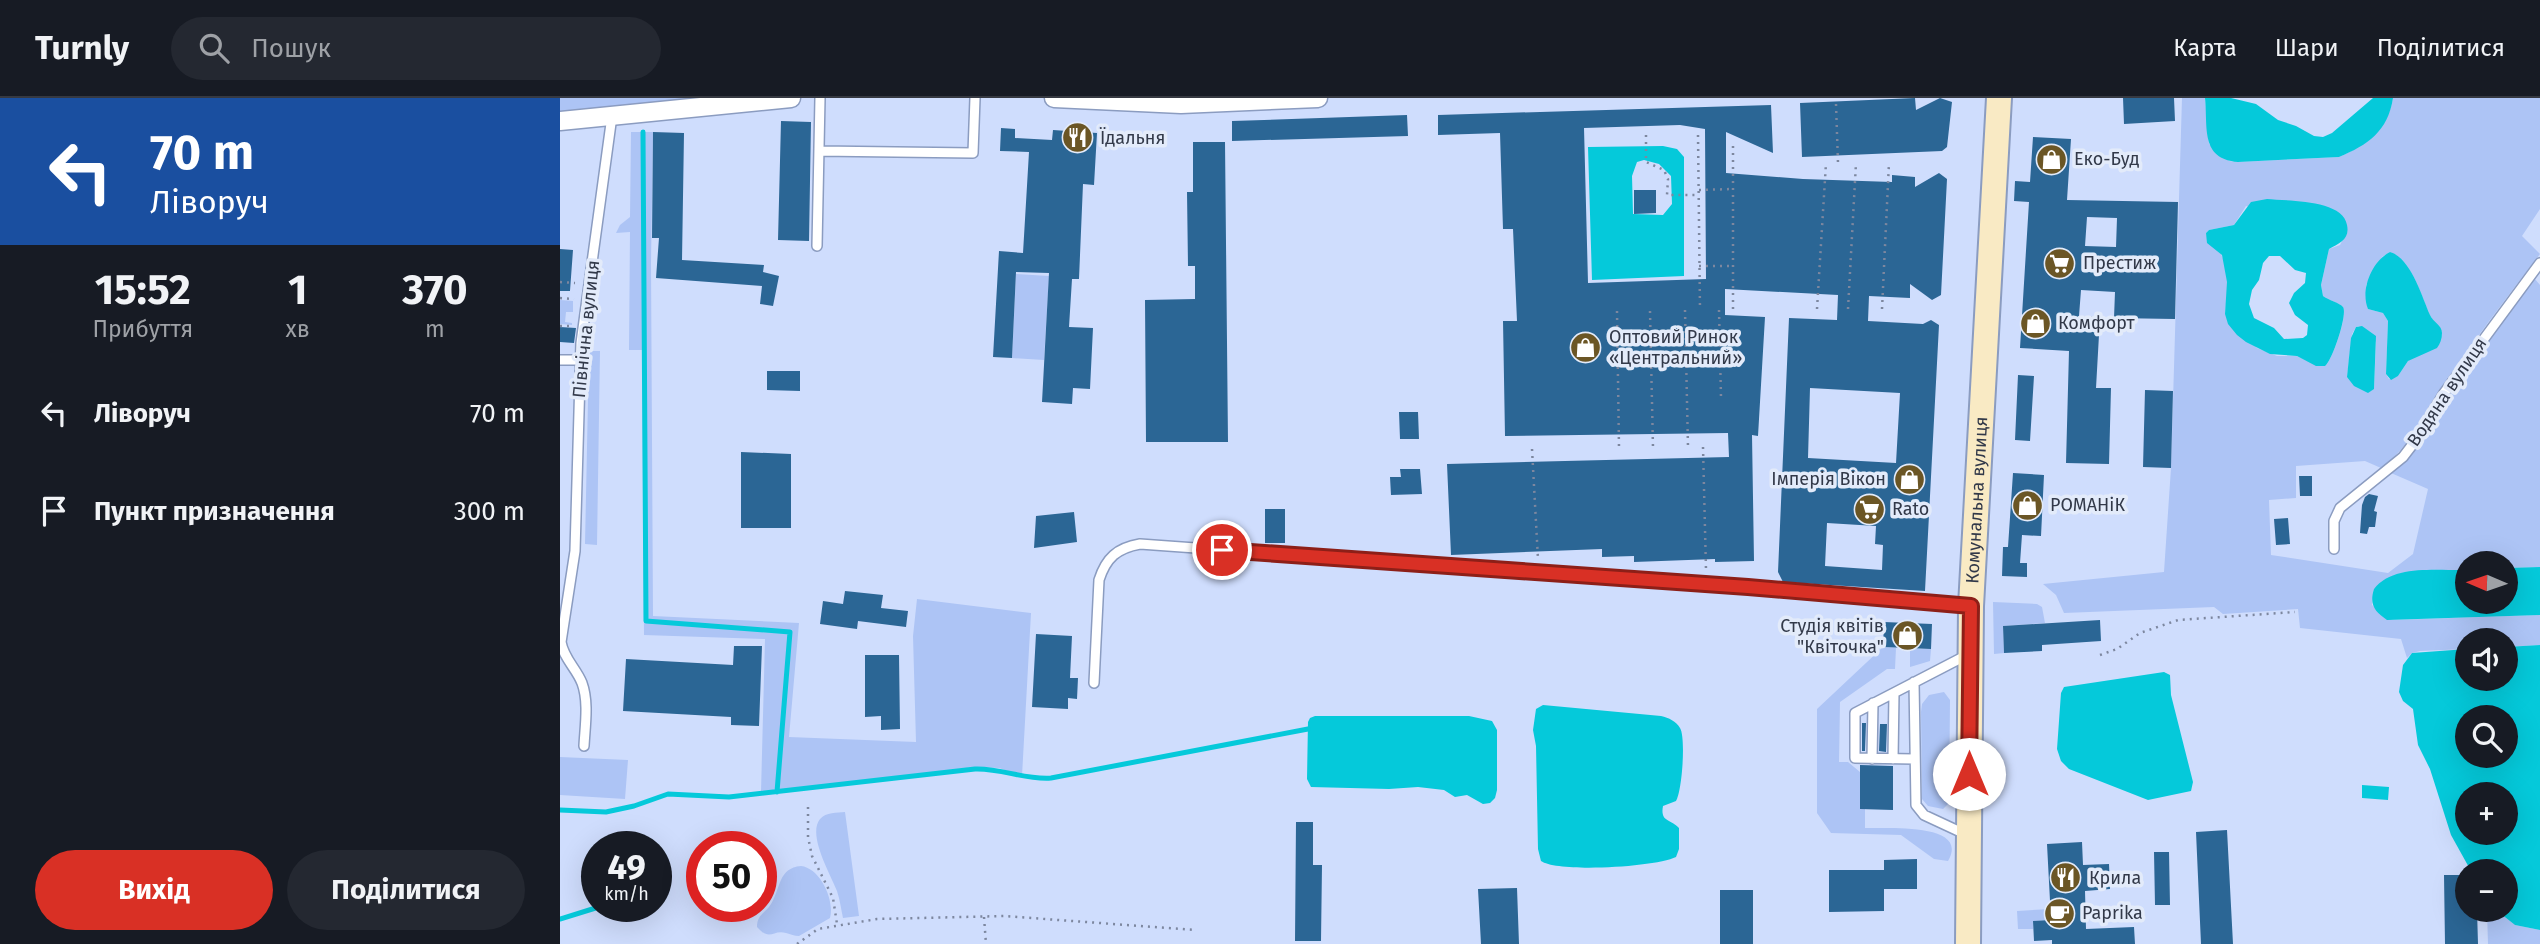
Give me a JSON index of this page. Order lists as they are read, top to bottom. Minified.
{"streets":{"main road":["Комунальна вулиця"],"lane":["Північна вулиця","Водяна вулиця"]},"places":{"restaurant":["Їдальня","Крила"],"shop":["Еко-Буд","Комфорт","Оптовий Ринок «Центральний»","Імперія Вікон","РОМАНіК","Студія квітів \"Квіточка\""],"supermarket":["Престиж","Rato"],"cafe":["Paprika"]},"north":"left","page":{"header":"Turnly","search":"Пошук","nav":["Карта","Шари","Поділитися"],"turn":["70 m","Ліворуч"],"eta":["15:52","Прибуття","1","хв","370","m"],"list":[{"name":"Ліворуч","value":"70 m"},{"name":"Пункт призначення","value":"300 m"}],"map_buttons":["+","−"],"speed":"49 km/h","limit":"50","buttons":["Вихід","Поділитися"]}}
